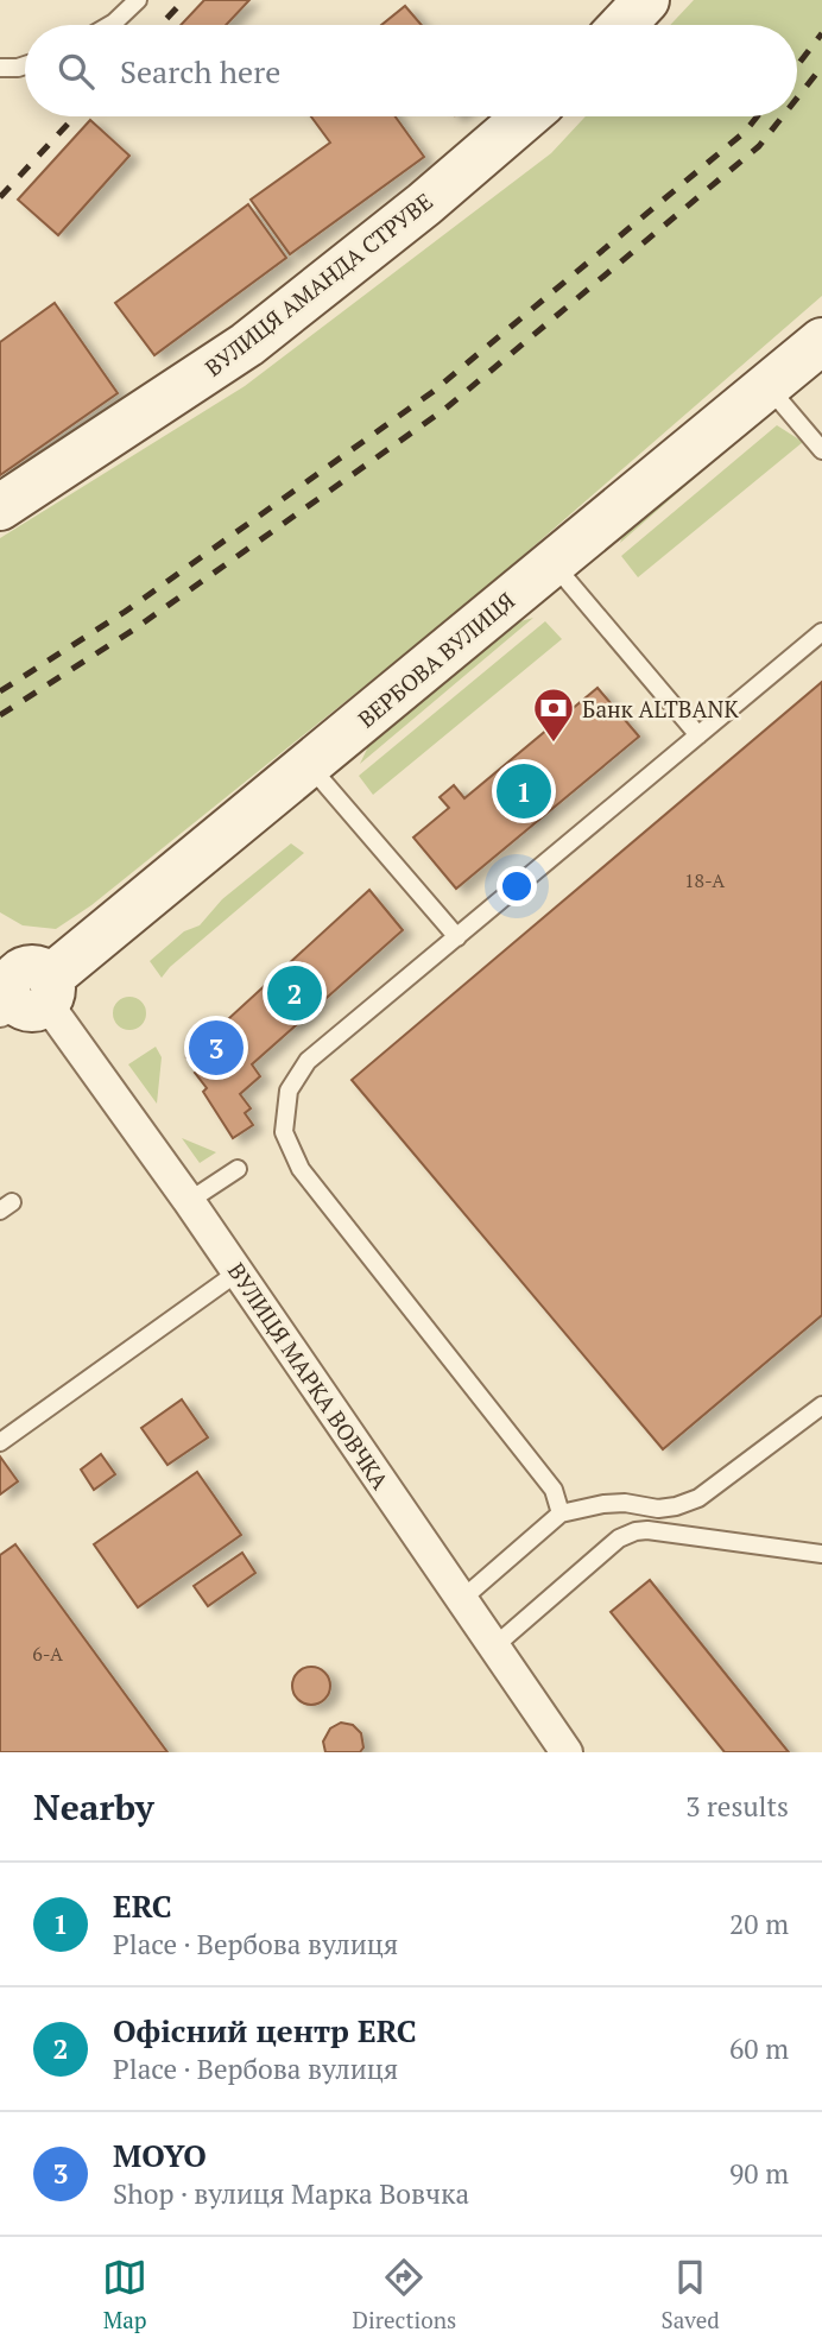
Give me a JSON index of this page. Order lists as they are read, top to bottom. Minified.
{"streets":{"main road":["ВУЛИЦЯ АМАНДА СТРУВЕ","ВЕРБОВА ВУЛИЦЯ"],"street":["ВУЛИЦЯ МАРКА ВОВЧКА"]},"crossings":[["ВЕРБОВА ВУЛИЦЯ","ВУЛИЦЯ МАРКА ВОВЧКА"]],"places":{"bank":["Банк ALTBANK"]},"house_numbers":["18-А","6-А"],"page":{"search":"Search here","pins":["1","2","3"],"heading":["Nearby","3 results"],"list":[{"mark":"1","name":"ERC","note":"Place · Вербова вулиця","value":"20 m"},{"mark":"2","name":"Офісний центр ERC","note":"Place · Вербова вулиця","value":"60 m"},{"mark":"3","name":"MOYO","note":"Shop · вулиця Марка Вовчка","value":"90 m"}],"nav":["Map","Directions","Saved"]}}
